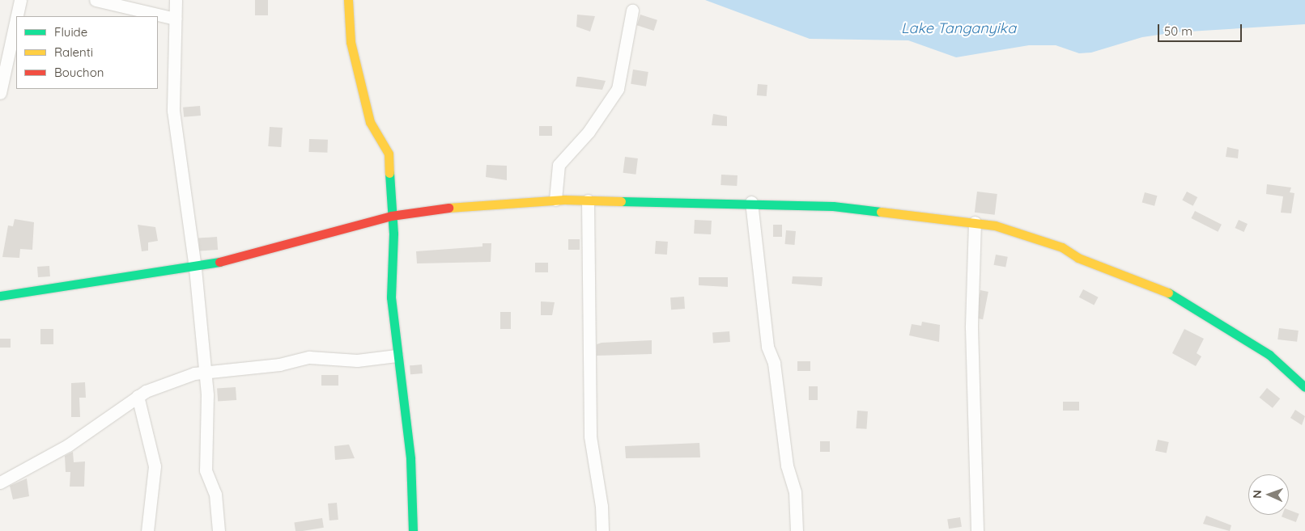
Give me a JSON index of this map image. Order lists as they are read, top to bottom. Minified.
{"water":["Lake Tanganyika"],"legend":["Fluide","Ralenti","Bouchon"],"scale_bar":"50 m","north":"left"}
